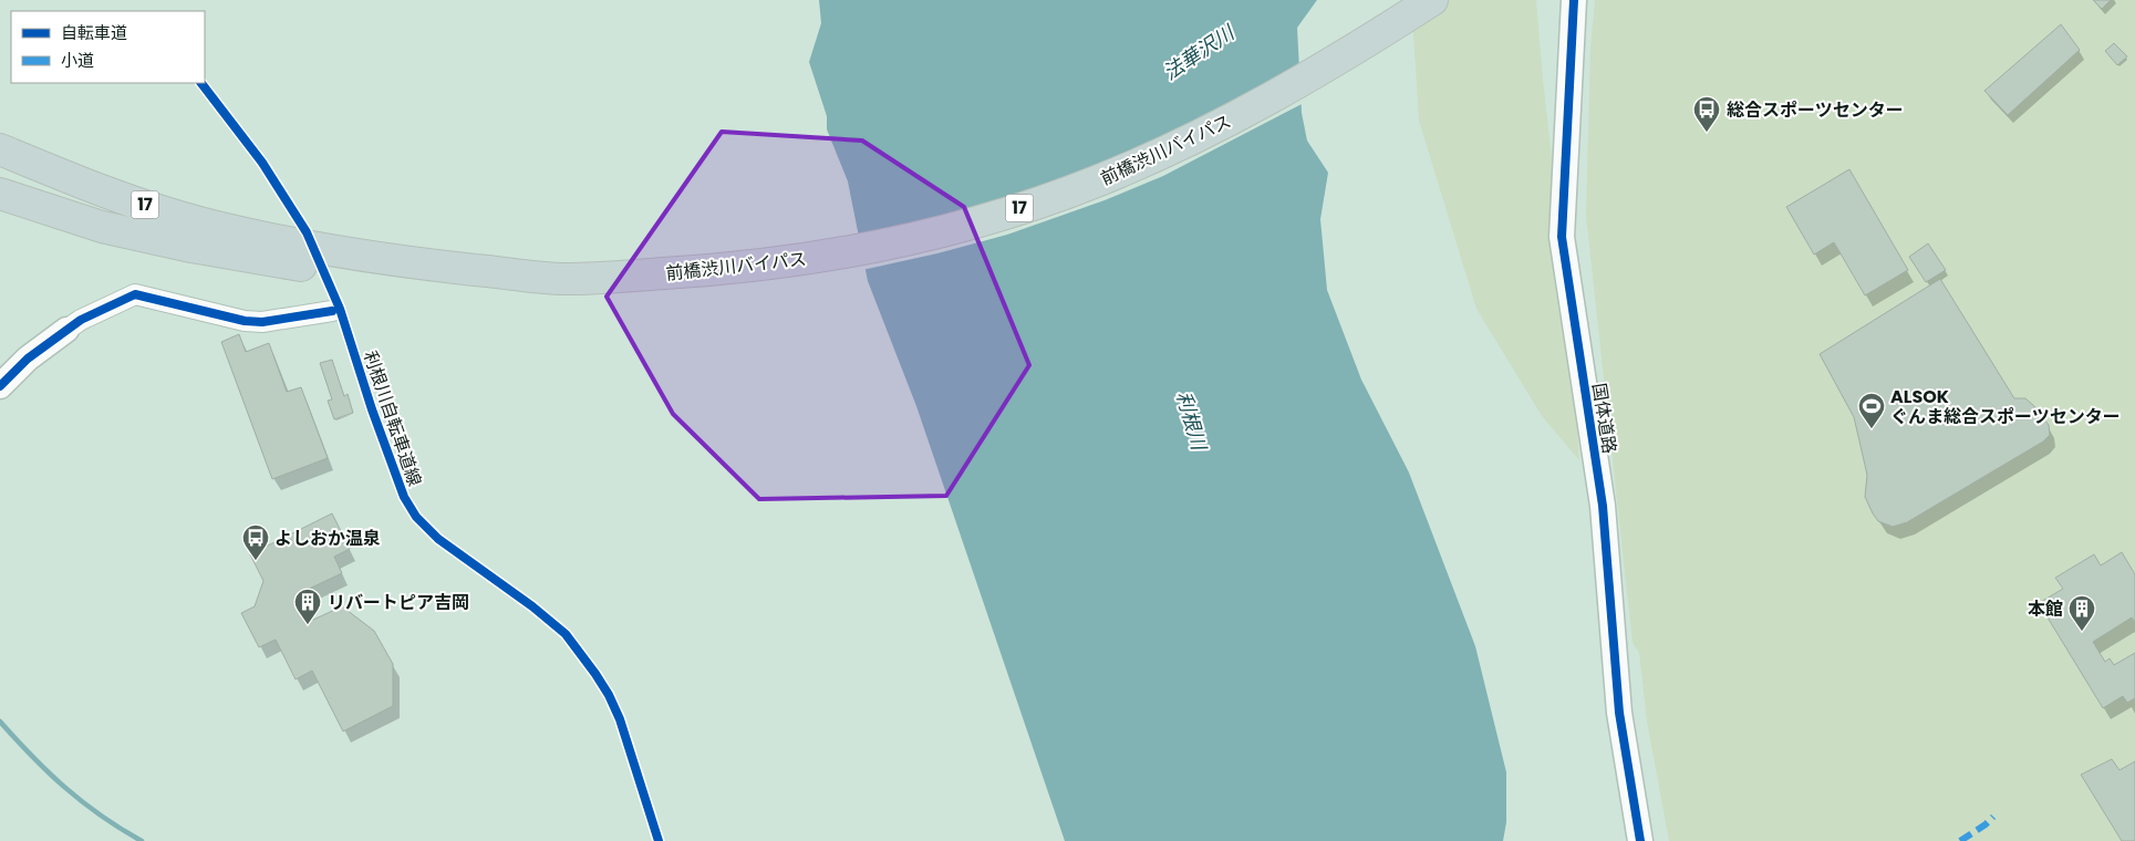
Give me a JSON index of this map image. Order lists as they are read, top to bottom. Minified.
{"streets":{"highway":["前橋渋川バイパス","17"],"street":["国体道路"],"cycle path":["利根川自転車道線"]},"water":["法華沢川","利根川"],"places":{"bus stop":["総合スポーツセンター","よしおか温泉"],"sports":["ALSOK ぐんま総合スポーツセンター"],"building":["リバートピア吉岡","本館"]},"legend":["自転車道","小道"]}
